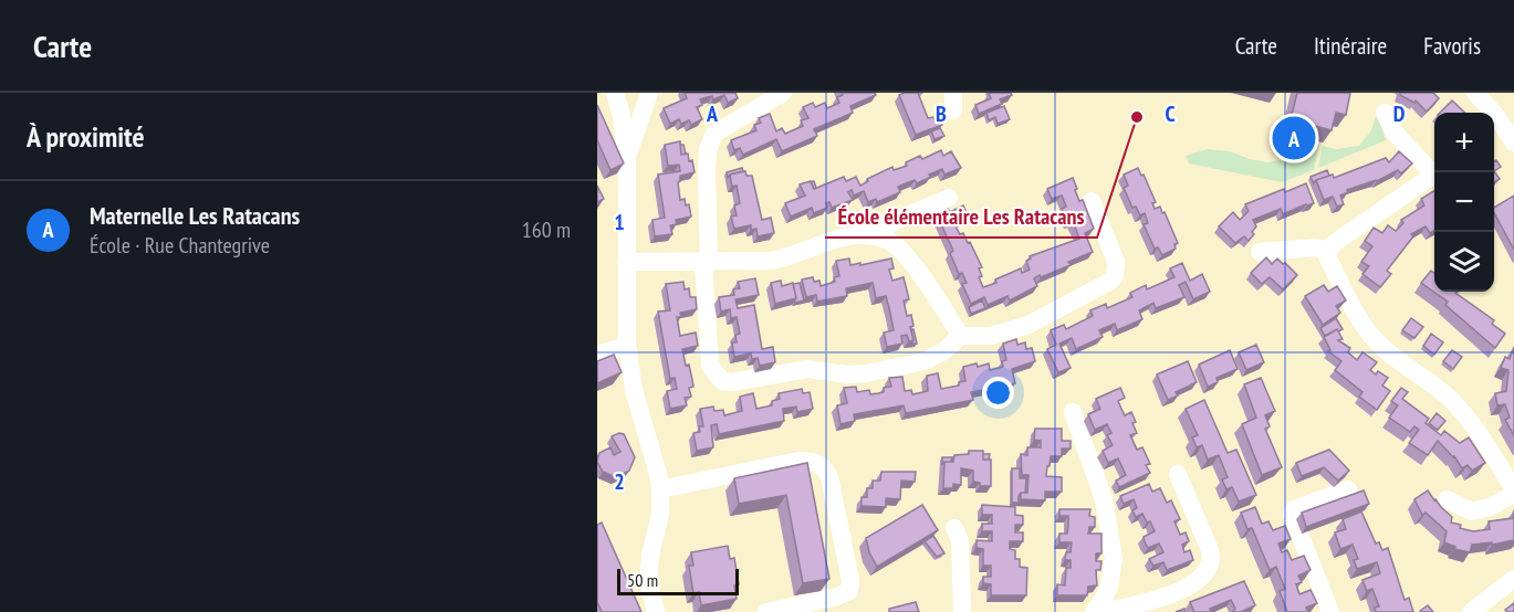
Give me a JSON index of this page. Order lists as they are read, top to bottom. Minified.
{"places":["École élémentaire Les Ratacans"],"scale_bar":"50 m","page":{"header":"Carte","nav":["Carte","Itinéraire","Favoris"],"heading":"À proximité","map_buttons":["+","−"],"pins":"A","list":[{"mark":"A","name":"Maternelle Les Ratacans","note":"École · Rue Chantegrive","value":"160 m"}],"scale":"50 m"},"grid":{"columns":["A","B","C","D"],"rows":["1","2"]}}
